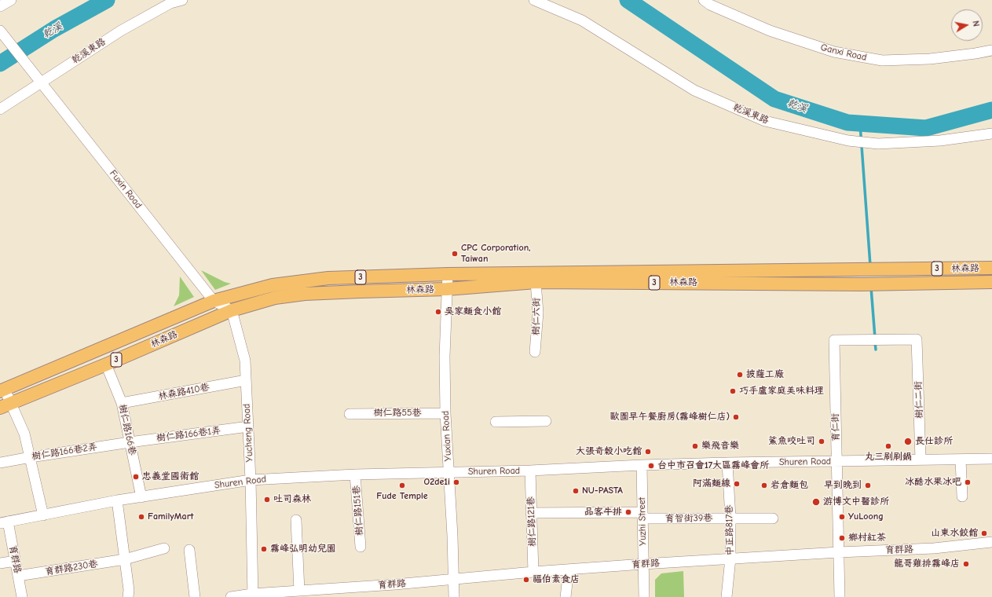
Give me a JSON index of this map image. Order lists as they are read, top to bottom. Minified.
{"streets":{"main road":["3","林森路"],"street":["乾溪東路","Ganxi Road","Fuxin Road","樹仁六街","林森路410巷","樹仁二街","樹仁路55巷","育仁街","樹仁路166巷","Yucheng Road","樹仁路166巷1弄","Yuxian Road","樹仁路166巷2弄","Shuren Road","樹仁路151巷","育智街39巷","樹仁路121巷","Yuzhi Street","中正路817巷","育群路","育群路230巷"]},"crossings":[["乾溪東路","Fuxin Road"],["Fuxin Road","林森路"],["林森路","樹仁六街"],["林森路","樹仁路166巷"],["林森路","Yucheng Road"],["林森路","Yuxian Road"],["林森路410巷","樹仁路166巷"],["林森路410巷","Yucheng Road"],["樹仁二街","育仁街"],["樹仁二街","Shuren Road"],["樹仁路55巷","Yuxian Road"],["育仁街","Shuren Road"],["育仁街","育群路"],["樹仁路166巷","樹仁路166巷1弄"],["樹仁路166巷","樹仁路166巷2弄"],["樹仁路166巷","Shuren Road"],["Yucheng Road","樹仁路166巷1弄"],["Yucheng Road","Shuren Road"],["Yucheng Road","育群路"],["樹仁路166巷1弄","樹仁路166巷2弄"],["Yuxian Road","Shuren Road"],["Yuxian Road","育群路"],["Shuren Road","樹仁路151巷"],["Shuren Road","樹仁路121巷"],["Shuren Road","Yuzhi Street"],["Shuren Road","中正路817巷"],["Shuren Road","育群路"],["育智街39巷","樹仁路121巷"],["育智街39巷","Yuzhi Street"],["育智街39巷","中正路817巷"],["樹仁路121巷","育群路"],["Yuzhi Street","育群路"],["中正路817巷","育群路"],["育群路","育群路230巷"]],"water":["乾溪"],"places":["CPC Corporation, Taiwan","吳家麵食小館","披薩工廠","巧手盧家庭美味料理","歐圖早午餐廚房(霧峰樹仁店)","鯊魚咬吐司","長仕診所","樂飛音樂","丸三刷刷鍋","大張奇榖小吃館","台中市召會17大區霧峰會所","忠義堂國術館","O2de1i","冰酷水果冰吧","阿滿麵線","Fude Temple","岩倉麵包","早到晚到","NU-PASTA","吐司森林","游博文中醫診所","品客牛排","FamilyMart","YuLoong","山東水餃館","鄉村紅茶","霧峰弘明幼兒園","龍哥雞排霧峰店","福伯素食店"],"north":"right"}
